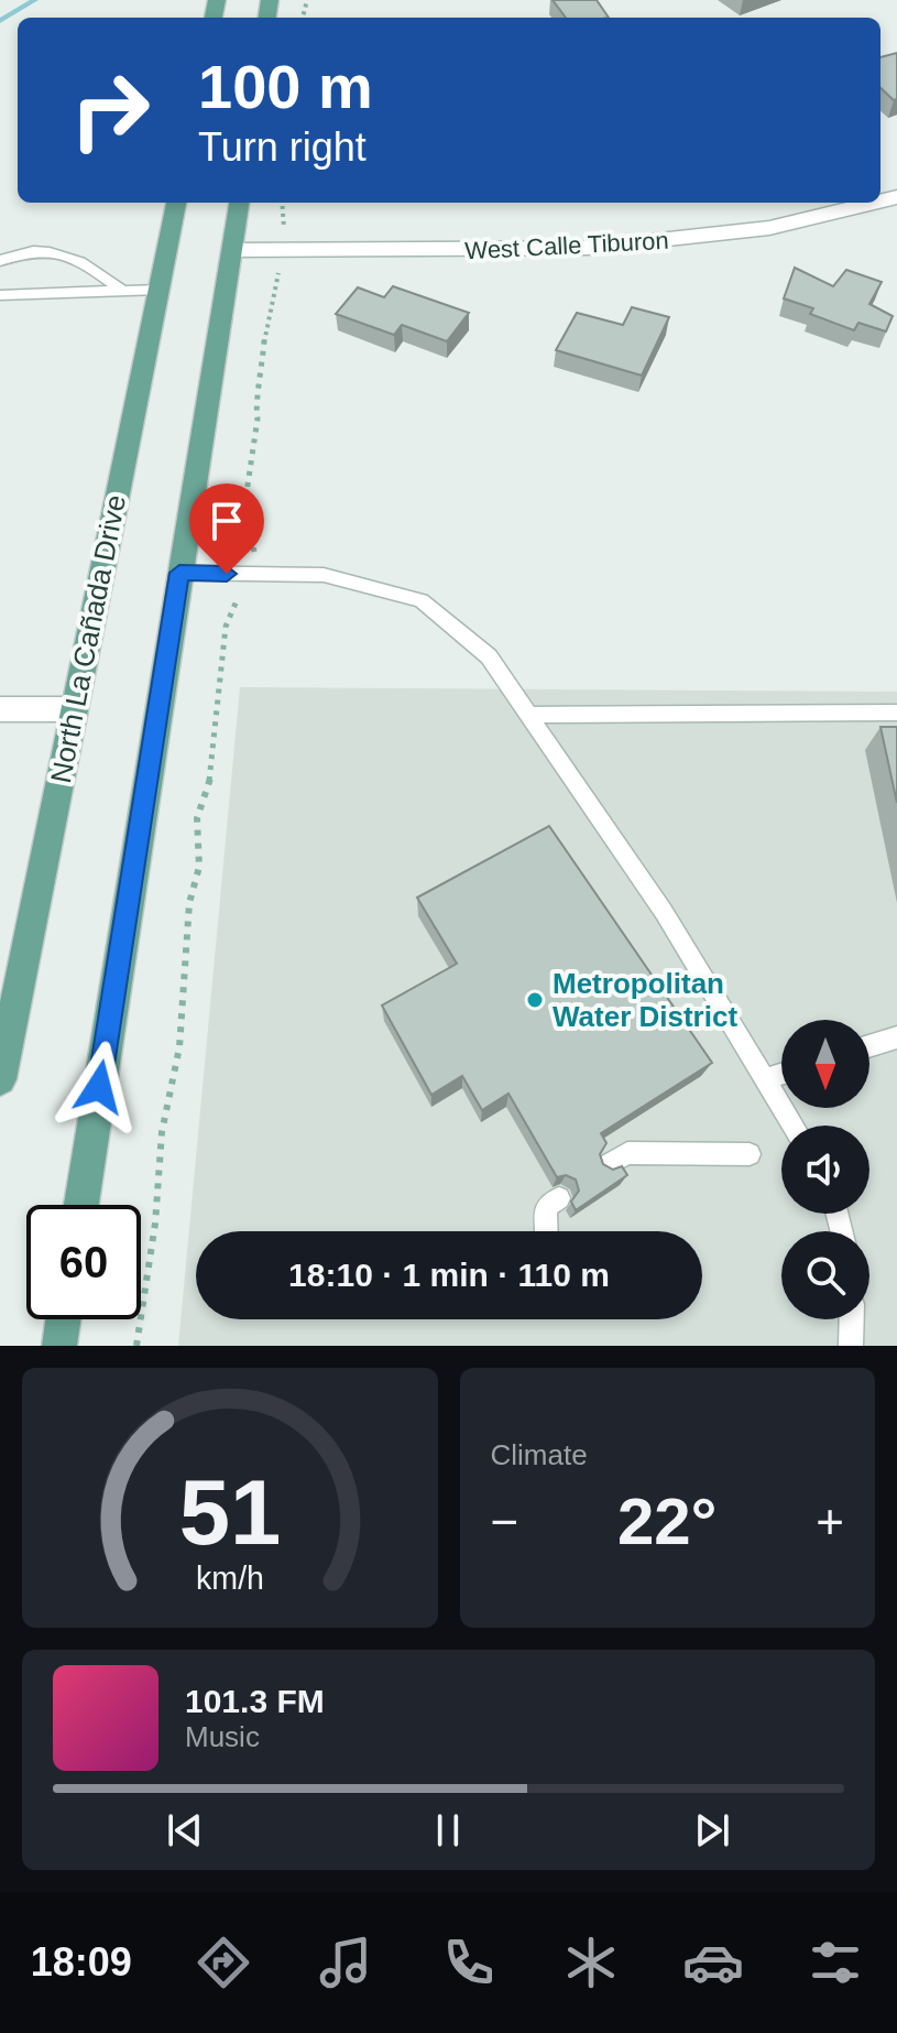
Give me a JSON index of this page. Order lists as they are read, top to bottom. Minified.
{"streets":{"main road":["North La Cañada Drive"],"street":["West Calle Tiburon"]},"places":["Metropolitan Water District"],"north":"bottom","page":{"turn":["100 m","Turn right"],"limit":"60","trip":"18:10 · 1 min · 110 m","tile":"Climate","heat":["−","22°","+"],"song":["101.3 FM","Music"],"tabs":"18:09","gauge":["51","km/h"]}}
